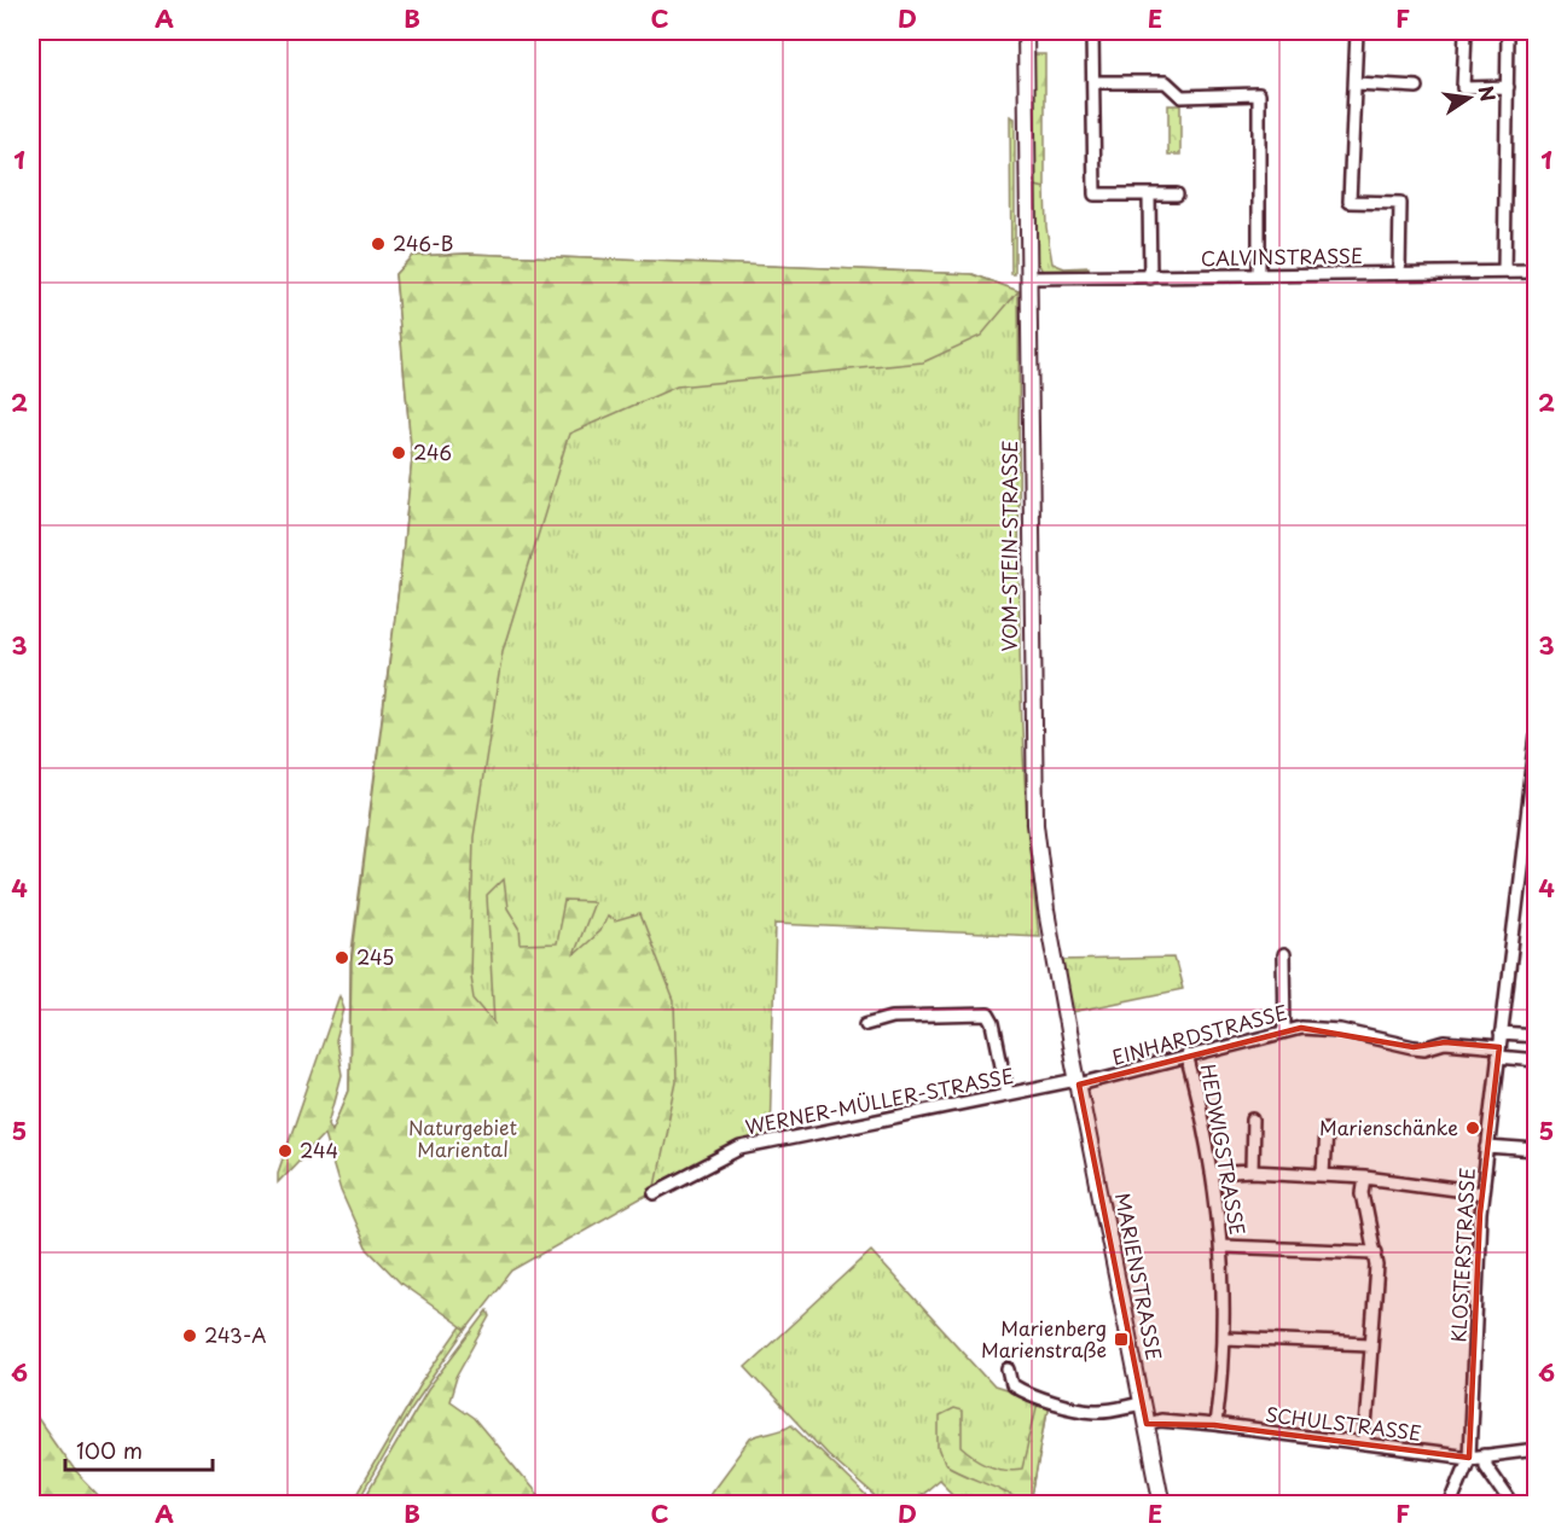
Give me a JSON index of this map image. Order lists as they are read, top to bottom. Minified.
{"streets":{"main road":["VOM-STEIN-STRASSE","MARIENSTRASSE"],"street":["CALVINSTRASSE","EINHARDSTRASSE","WERNER-MÜLLER-STRASSE","HEDWIGSTRASSE","KLOSTERSTRASSE","SCHULSTRASSE"]},"crossings":[["CALVINSTRASSE","VOM-STEIN-STRASSE"],["VOM-STEIN-STRASSE","MARIENSTRASSE"],["EINHARDSTRASSE","WERNER-MÜLLER-STRASSE"],["EINHARDSTRASSE","HEDWIGSTRASSE"],["EINHARDSTRASSE","KLOSTERSTRASSE"],["EINHARDSTRASSE","MARIENSTRASSE"],["WERNER-MÜLLER-STRASSE","MARIENSTRASSE"],["HEDWIGSTRASSE","SCHULSTRASSE"],["KLOSTERSTRASSE","SCHULSTRASSE"],["MARIENSTRASSE","SCHULSTRASSE"]],"parks":["Naturgebiet Mariental"],"places":{"other":["246-B","246","245","Marienschänke","244","243-A"],"transit":["Marienberg Marienstraße"]},"scale_bar":"100 m","north":"right","grid":{"columns":["A","B","C","D","E","F"],"rows":["1","2","3","4","5","6"]}}
